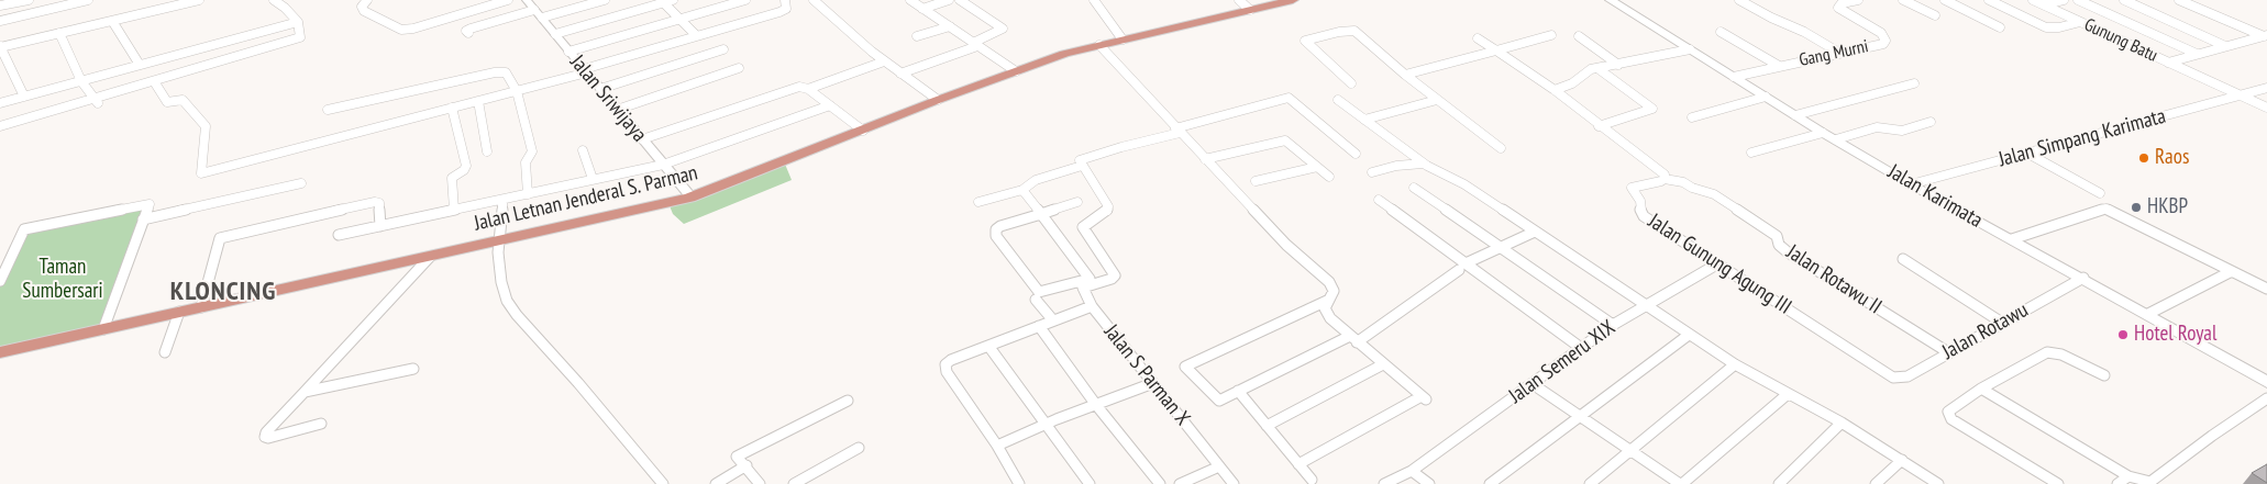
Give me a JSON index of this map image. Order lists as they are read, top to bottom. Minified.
{"streets":{"highway":["Jalan Letnan Jenderal S. Parman"],"main road":["Jalan Karimata"],"street":["Gunung Batu","Gang Murni","Jalan Sriwijaya","Jalan Simpang Karimata","Jalan Gunung Agung III","Jalan Rotawu II","Jalan Rotawu","Jalan Semeru XIX","Jalan S Parman X"]},"crossings":[["Gunung Batu","Jalan Simpang Karimata"],["Gang Murni","Jalan Karimata"],["Jalan Sriwijaya","Jalan Letnan Jenderal S. Parman"],["Jalan Simpang Karimata","Jalan Karimata"],["Jalan Karimata","Jalan Rotawu"],["Jalan Gunung Agung III","Jalan Rotawu II"],["Jalan Gunung Agung III","Jalan Rotawu"],["Jalan Gunung Agung III","Jalan Semeru XIX"],["Jalan Rotawu II","Jalan Rotawu"]],"districts":["KLONCING"],"parks":["Taman Sumbersari"],"places":["Raos","HKBP","Hotel Royal"]}
